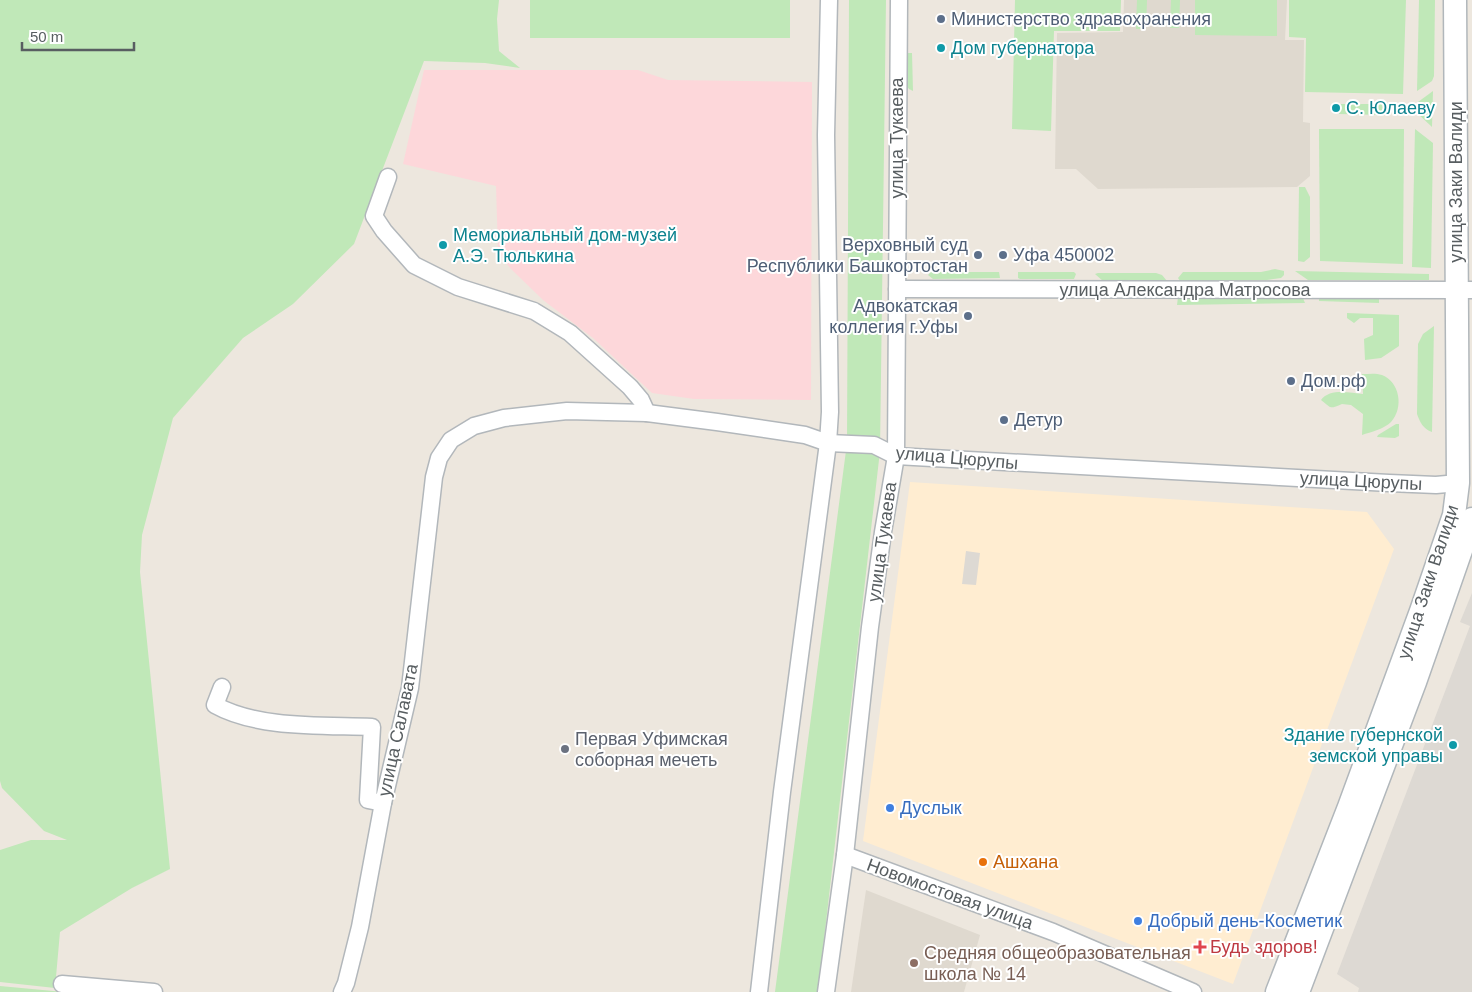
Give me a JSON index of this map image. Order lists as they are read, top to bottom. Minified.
{"streets":{"main road":["улица Заки Валиди"],"street":["улица Тукаева","улица Александра Матросова","улица Цюрупы","улица Салавата","Новомостовая улица"]},"crossings":[["улица Тукаева","улица Александра Матросова"],["улица Тукаева","улица Цюрупы"],["улица Тукаева","Новомостовая улица"],["улица Заки Валиди","улица Александра Матросова"],["улица Заки Валиди","улица Цюрупы"],["улица Цюрупы","улица Салавата"]],"places":{"other":["Министерство здравохранения","Дом губернатора","С. Юлаеву","Мемориальный дом-музей А.Э. Тюлькина","Верховный суд Республики Башкортостан","Уфа 450002","Адвокатская коллегия г.Уфы","Дом.рф","Детур","Здание губернской земской управы","Первая Уфимская соборная мечеть","Дуслык","Ашхана","Добрый день-Косметик","Средняя общеобразовательная школа № 14"],"health":["Будь здоров!"]},"scale_bar":"50 m"}
